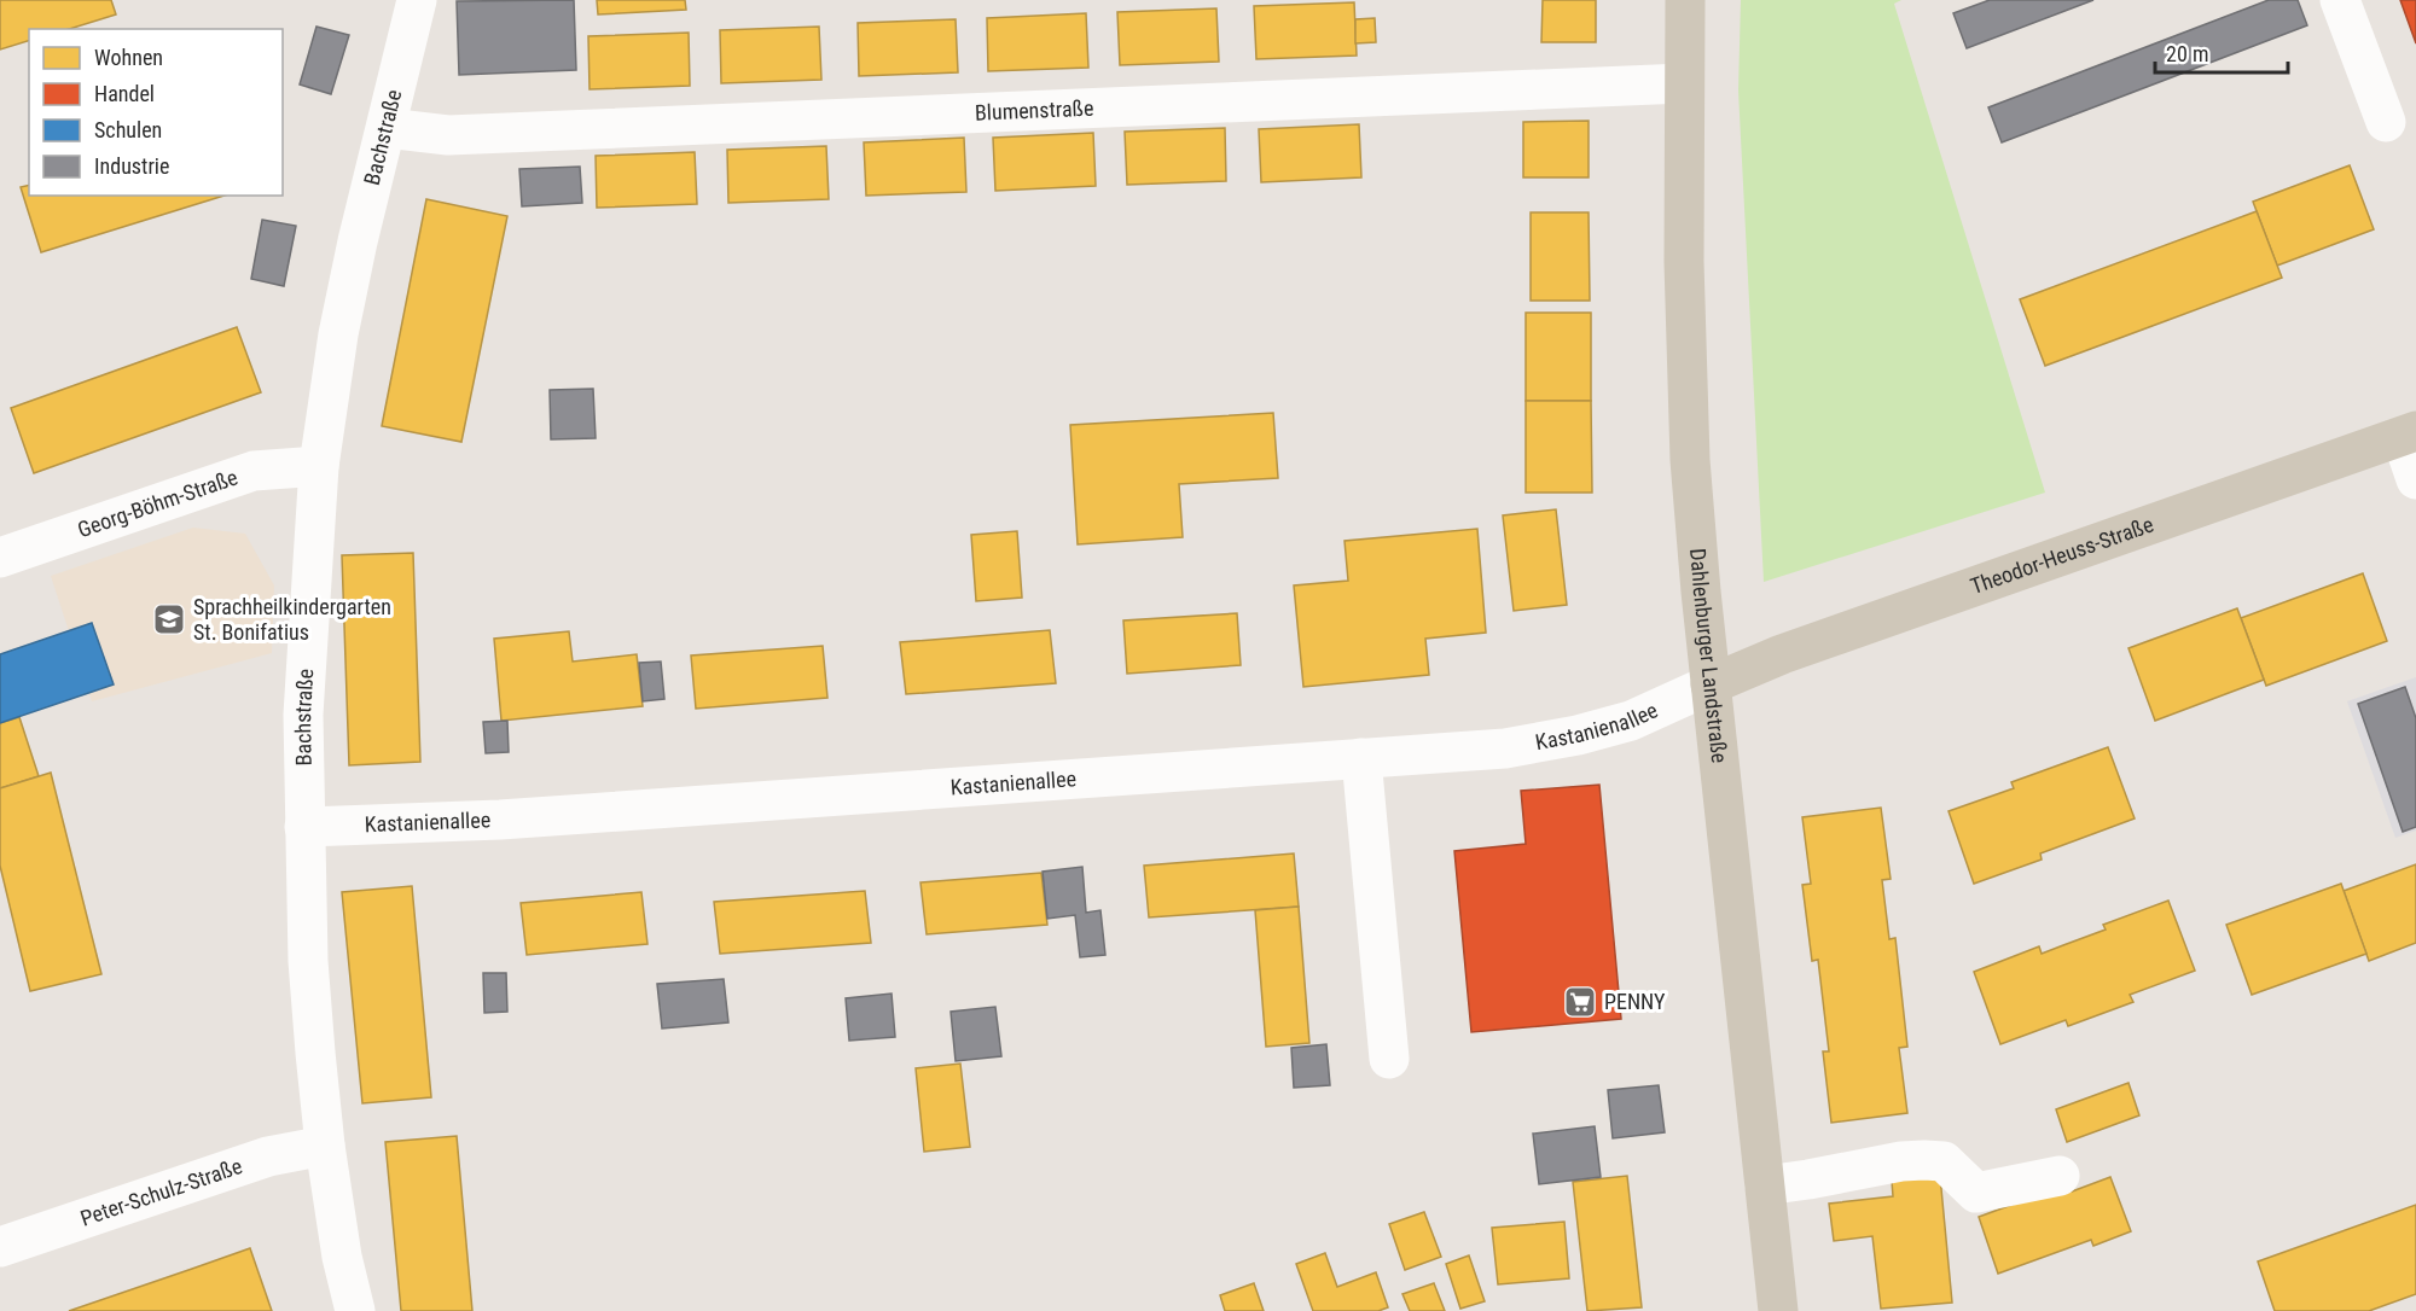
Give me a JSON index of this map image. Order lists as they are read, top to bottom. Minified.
{"streets":{"main road":["Theodor-Heuss-Straße","Dahlenburger Landstraße"],"street":["Blumenstraße","Bachstraße","Georg-Böhm-Straße","Kastanienallee","Peter-Schulz-Straße"]},"crossings":[["Blumenstraße","Bachstraße"],["Blumenstraße","Dahlenburger Landstraße"],["Bachstraße","Georg-Böhm-Straße"],["Bachstraße","Kastanienallee"],["Bachstraße","Peter-Schulz-Straße"],["Theodor-Heuss-Straße","Dahlenburger Landstraße"],["Theodor-Heuss-Straße","Kastanienallee"],["Dahlenburger Landstraße","Kastanienallee"]],"places":{"school or university":["Sprachheilkindergarten St. Bonifatius"],"supermarket":["PENNY"]},"legend":["Wohnen","Handel","Schulen","Industrie"],"scale_bar":"20 m"}
